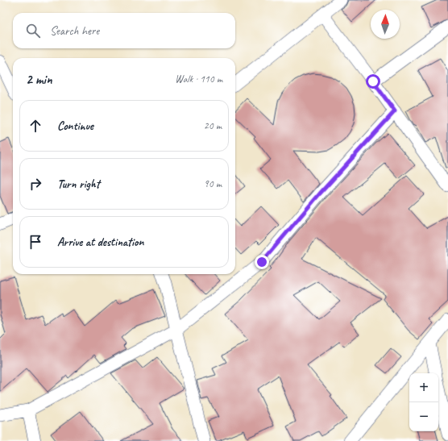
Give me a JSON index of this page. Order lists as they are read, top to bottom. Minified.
{"north":"top","page":{"search":"Search here","heading":["2 min","Walk · 110 m"],"list":[["Continue","20 m"],["Turn right","90 m"],"Arrive at destination"],"map_buttons":["+","−"]}}
